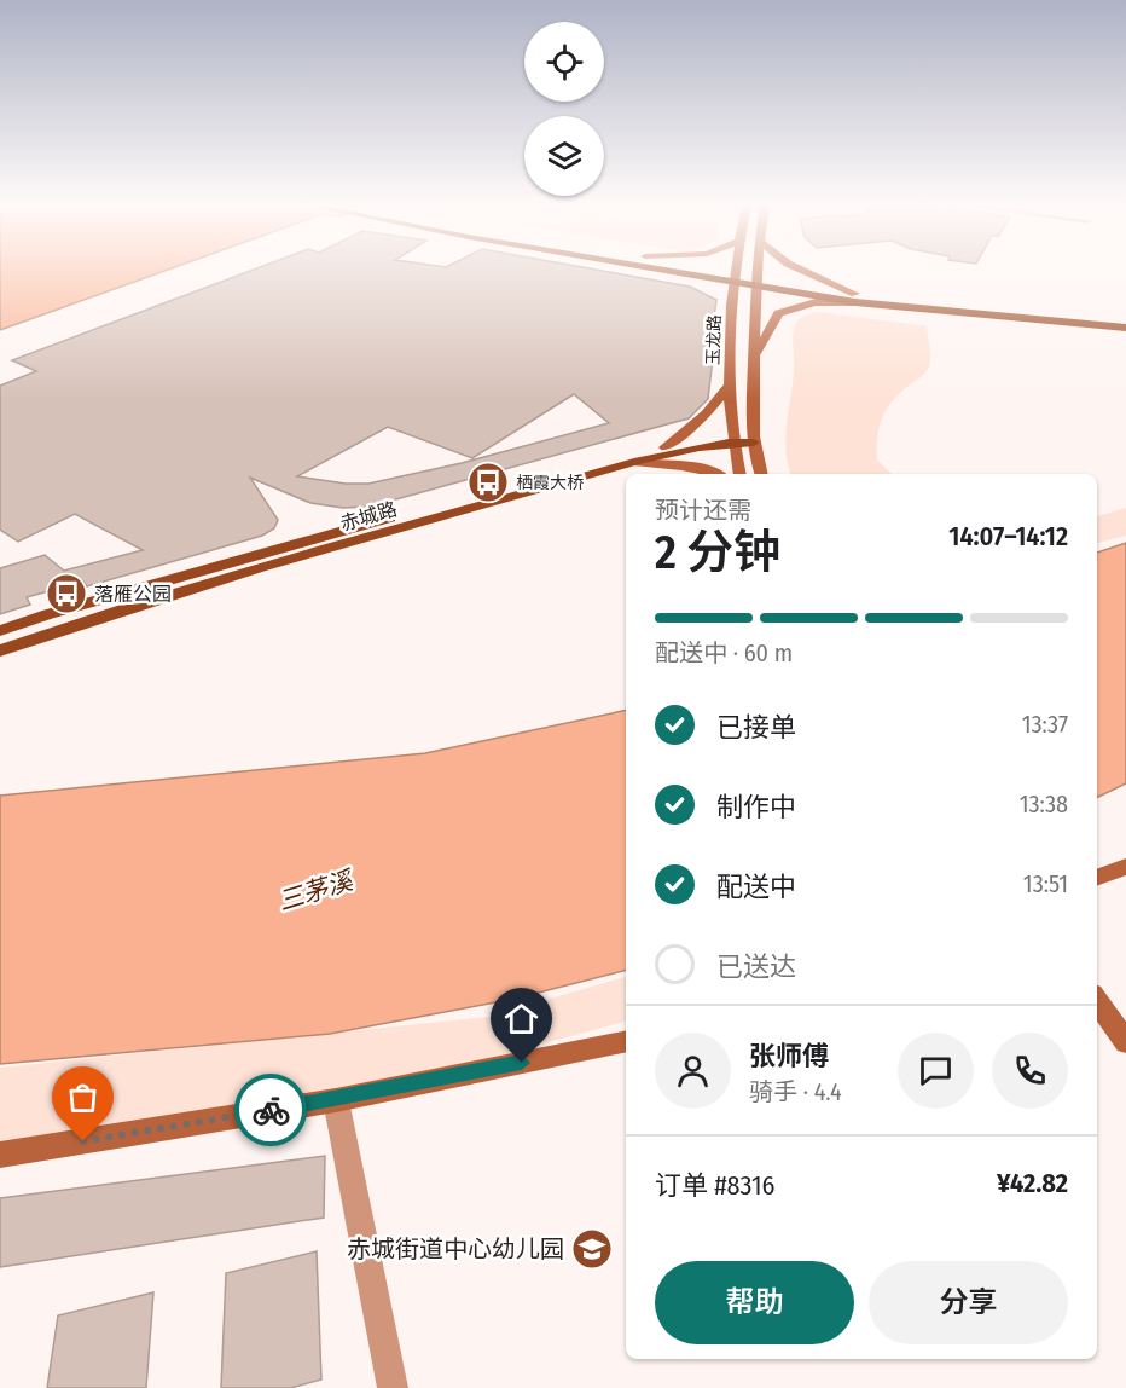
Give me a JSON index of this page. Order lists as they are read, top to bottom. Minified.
{"streets":{"main road":["玉龙路","赤城路"]},"crossings":[["玉龙路","赤城路"]],"water":["三茅溪"],"places":{"bus stop":["栖霞大桥","落雁公园"],"school or university":["赤城街道中心幼儿园"]},"page":{"heading":["2 分钟","预计还需","14:07–14:12"],"panel":["张师傅","骑手 · 4.4","订单 #8316","¥42.82"],"bar":"配送中 · 60 m","list":[["已接单","13:37"],["制作中","13:38"],["配送中","13:51"],"已送达"],"buttons":["帮助","分享"]}}
